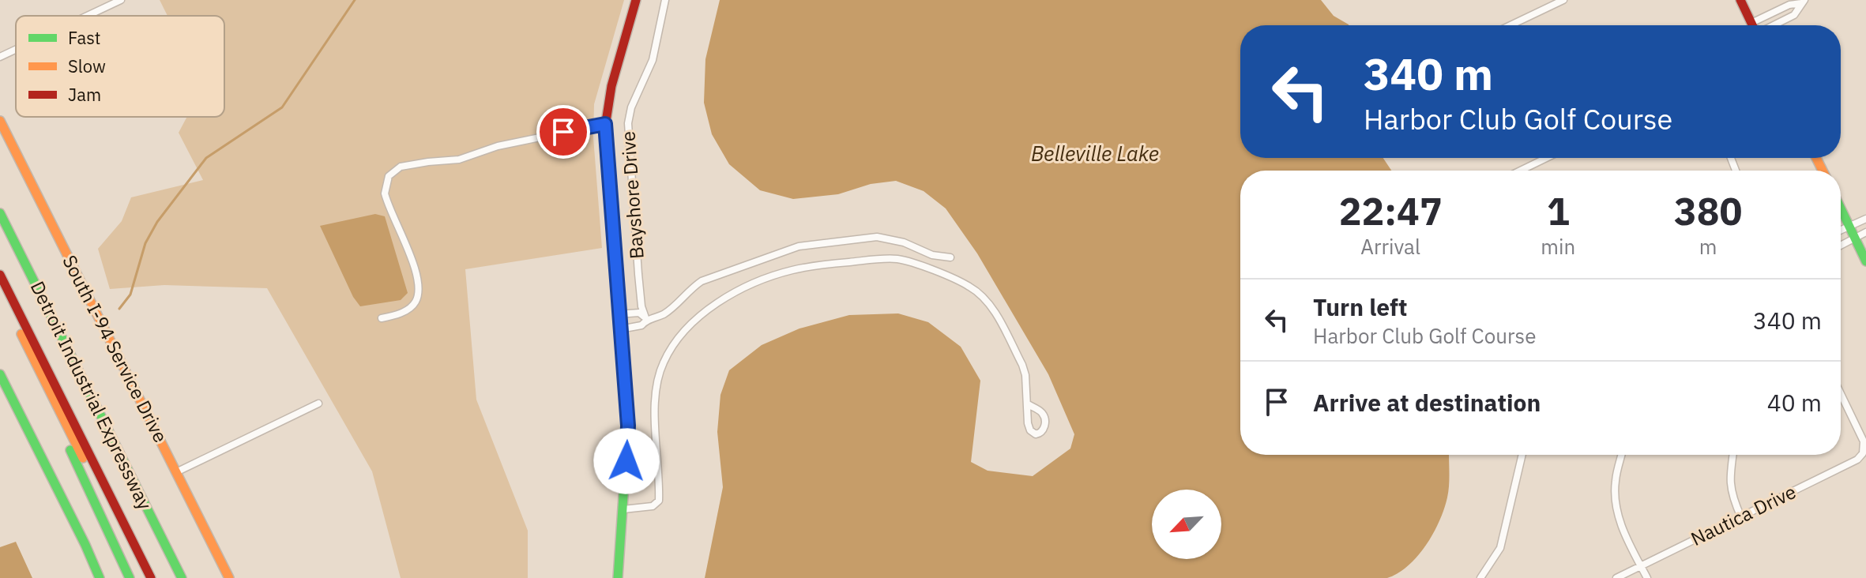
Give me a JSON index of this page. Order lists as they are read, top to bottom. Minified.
{"streets":{"main road":["South I-94 Service Drive","Detroit Industrial Expressway"],"street":["Bayshore Drive","Nautica Drive"]},"water":["Belleville Lake"],"legend":["Fast","Slow","Jam"],"north":"bottom left","page":{"turn":["340 m","Harbor Club Golf Course"],"eta":["22:47","Arrival","1","min","380","m"],"list":[{"name":"Turn left","note":"Harbor Club Golf Course","value":"340 m"},{"name":"Arrive at destination","value":"40 m"}]}}
